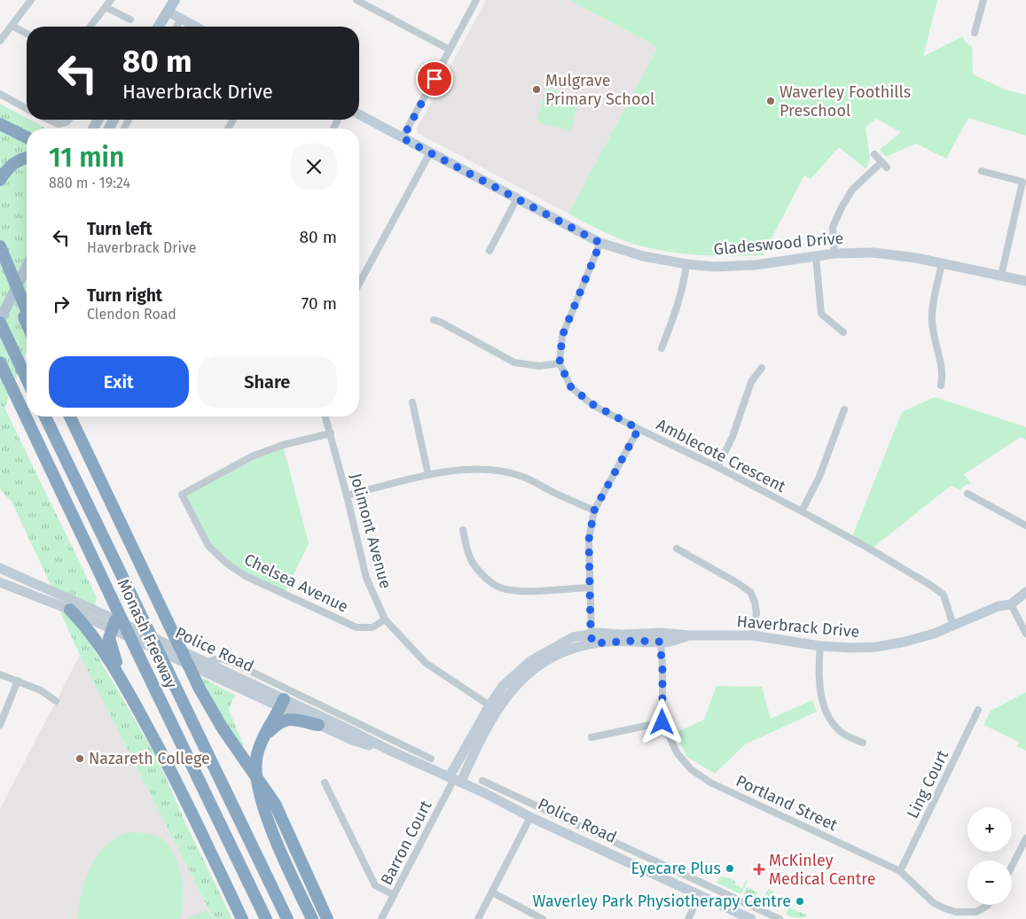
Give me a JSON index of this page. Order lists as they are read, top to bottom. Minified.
{"streets":{"highway":["Monash Freeway"],"street":["Gladeswood Drive","Amblecote Crescent","Jolimont Avenue","Chelsea Avenue","Haverbrack Drive","Police Road","Ling Court","Portland Street","Barron Court"]},"crossings":[["Amblecote Crescent","Haverbrack Drive"],["Jolimont Avenue","Chelsea Avenue"],["Jolimont Avenue","Haverbrack Drive"],["Haverbrack Drive","Police Road"],["Haverbrack Drive","Portland Street"],["Haverbrack Drive","Barron Court"],["Police Road","Barron Court"],["Ling Court","Portland Street"]],"places":{"other":["Mulgrave Primary School","Waverley Foothills Preschool","Nazareth College","Eyecare Plus","Waverley Park Physiotherapy Centre"],"health":["McKinley Medical Centre"]},"page":{"turn":["80 m","Haverbrack Drive"],"heading":["11 min","880 m · 19:24"],"list":[{"name":"Turn left","note":"Haverbrack Drive","value":"80 m"},{"name":"Turn right","note":"Clendon Road","value":"70 m"}],"buttons":["Exit","Share"],"map_buttons":["+","−"]}}
